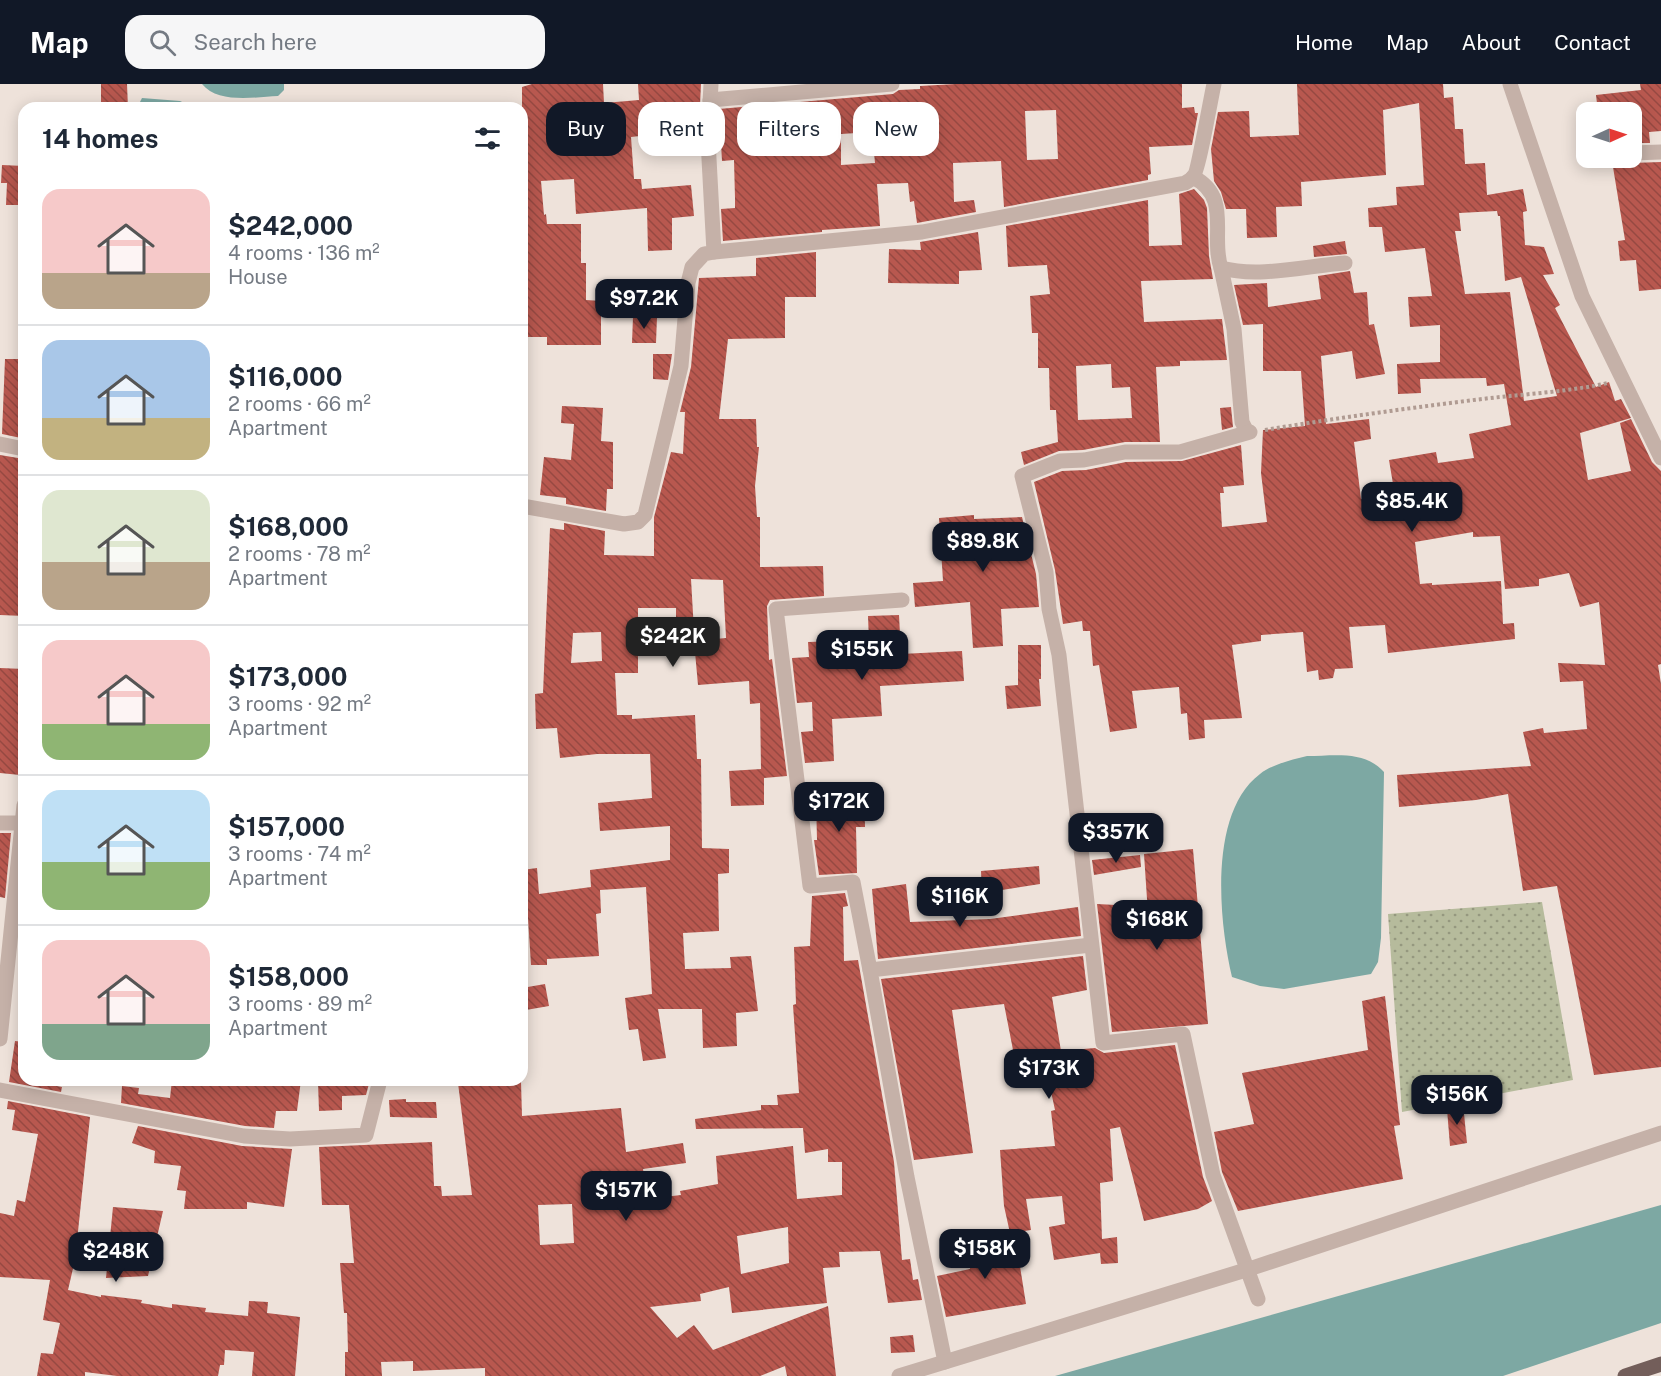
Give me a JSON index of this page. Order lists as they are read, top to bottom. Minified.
{"north":"right","page":{"header":"Map","search":"Search here","nav":["Home","Map","About","Contact"],"chip":["Buy","Rent","Filters","New"],"heading":"14 homes","list":[{"name":"$242,000","note":"4 rooms · 136 m² · House"},{"name":"$116,000","note":"2 rooms · 66 m² · Apartment"},{"name":"$168,000","note":"2 rooms · 78 m² · Apartment"},{"name":"$173,000","note":"3 rooms · 92 m² · Apartment"},{"name":"$157,000","note":"3 rooms · 74 m² · Apartment"},{"name":"$158,000","note":"3 rooms · 89 m² · Apartment"}],"price":["$97.2K","$85.4K","$89.8K","$242K","$155K","$172K","$357K","$116K","$168K","$173K","$156K","$157K","$158K","$248K"]}}
